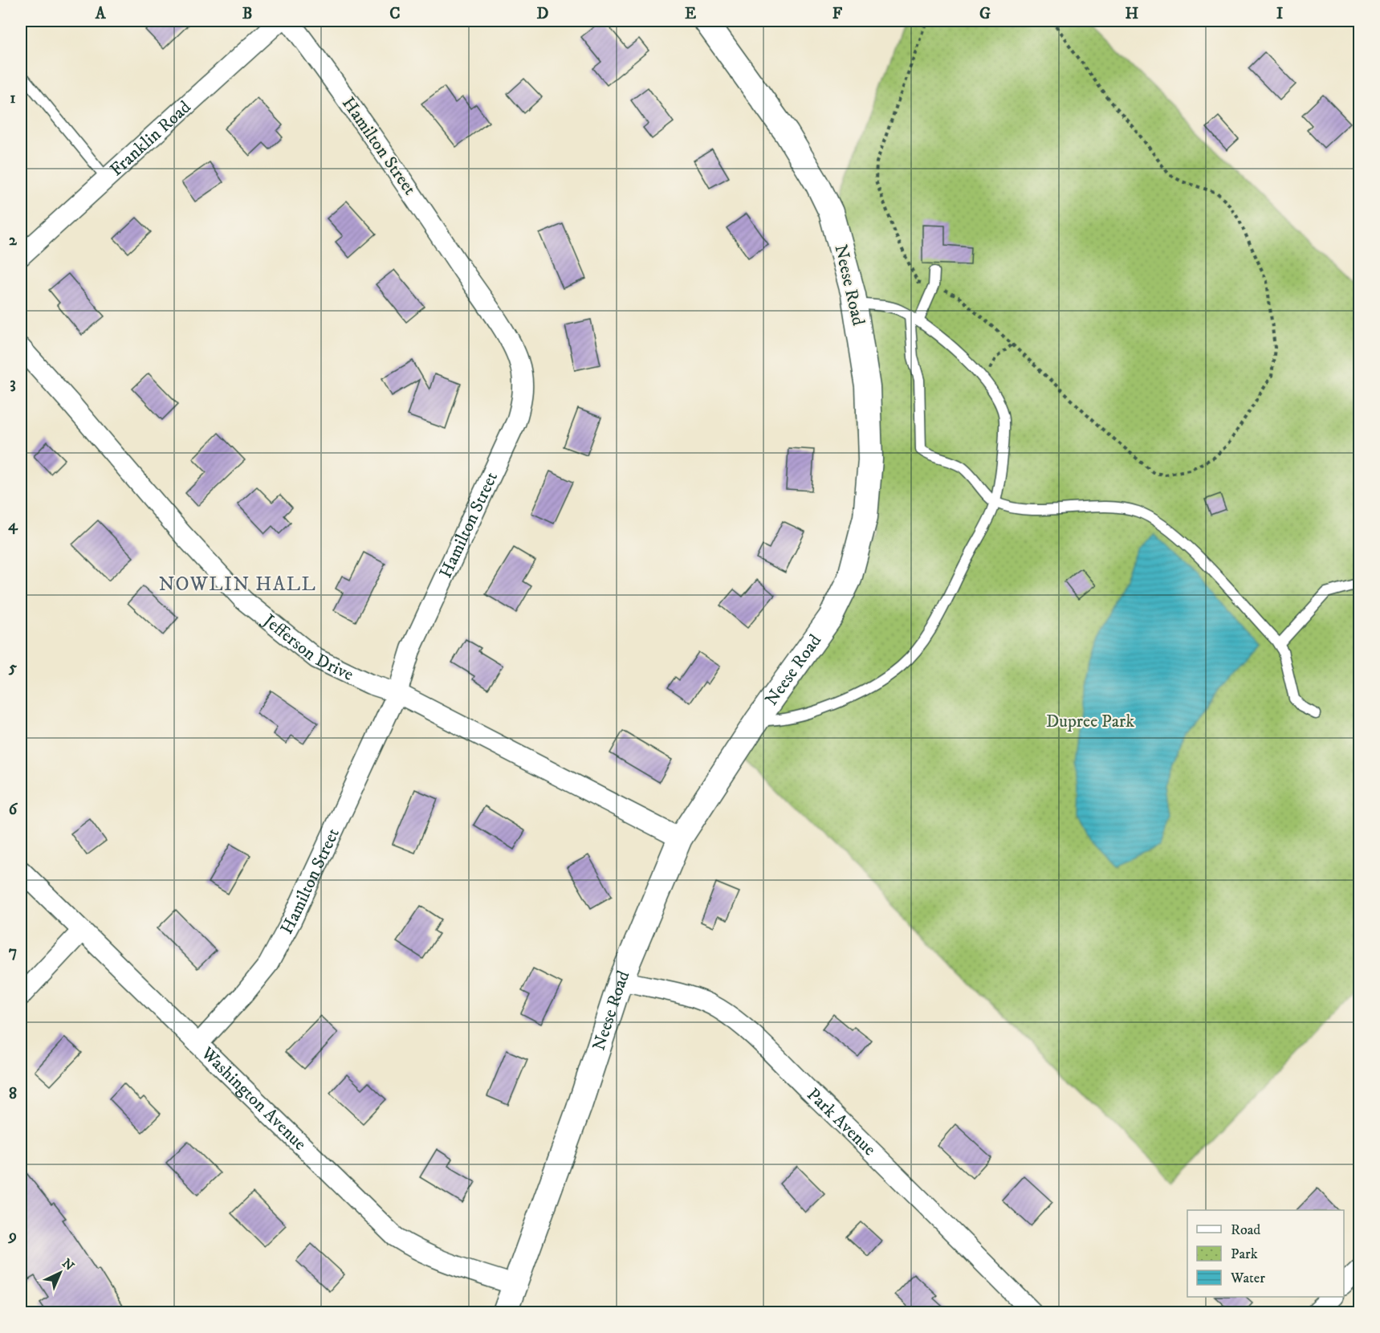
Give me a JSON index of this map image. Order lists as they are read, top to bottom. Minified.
{"streets":{"street":["Franklin Road","Hamilton Street","Neese Road","Jefferson Drive","Washington Avenue","Park Avenue"]},"crossings":[["Hamilton Street","Jefferson Drive"],["Hamilton Street","Washington Avenue"],["Neese Road","Jefferson Drive"],["Neese Road","Washington Avenue"],["Neese Road","Park Avenue"]],"districts":["NOWLIN HALL"],"parks":["Dupree Park"],"legend":["Road","Park","Water"],"north":"top right","grid":{"columns":["A","B","C","D","E","F","G","H","I"],"rows":["1","2","3","4","5","6","7","8","9"]}}
